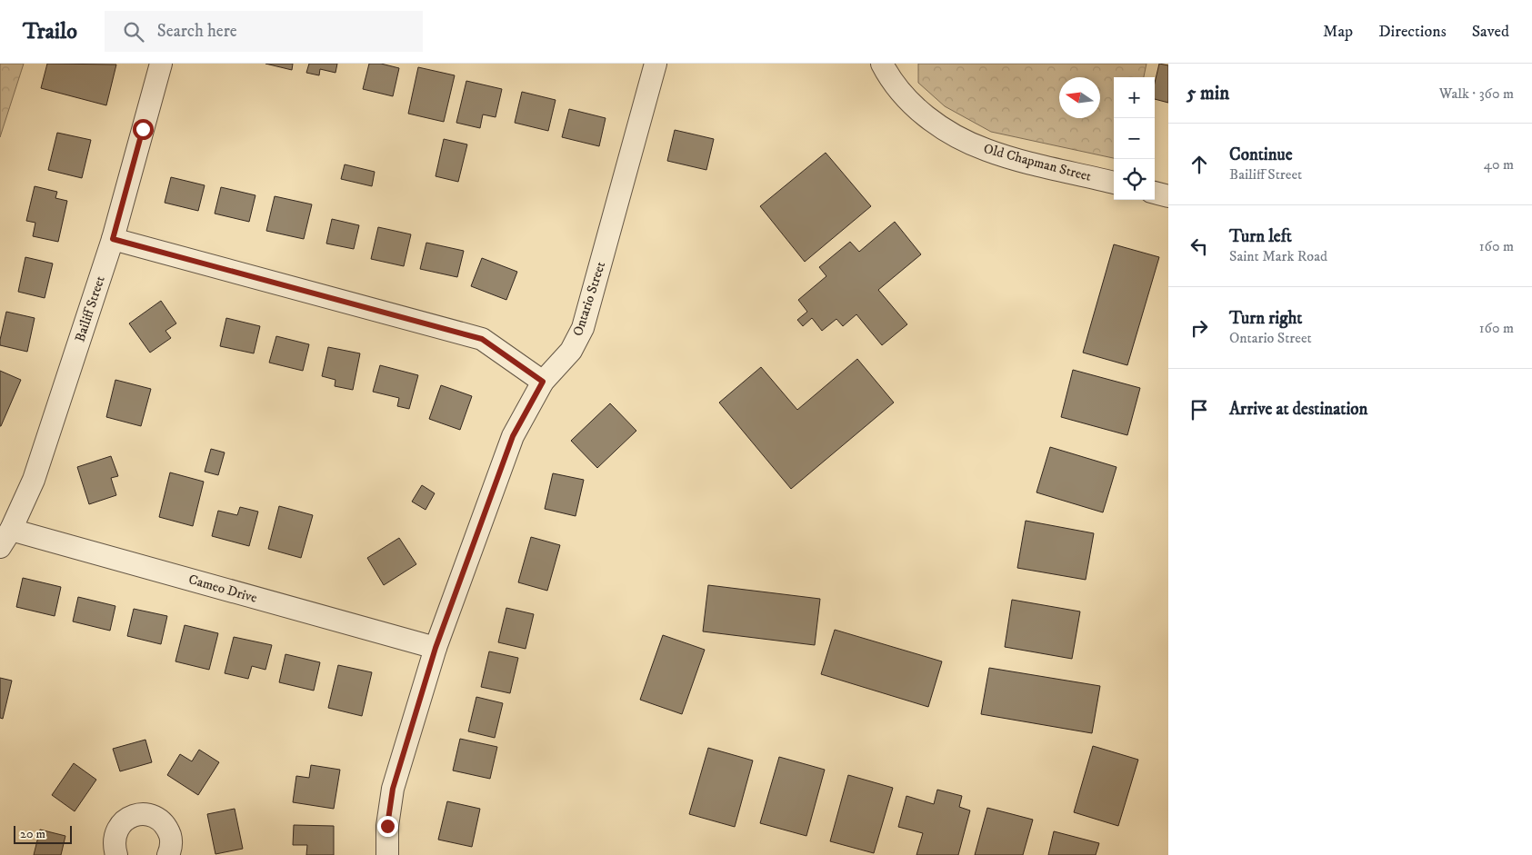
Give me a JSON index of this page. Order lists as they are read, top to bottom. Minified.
{"streets":{"street":["Old Chapman Street","Ontario Street","Bailiff Street","Cameo Drive"]},"crossings":[["Ontario Street","Cameo Drive"],["Bailiff Street","Cameo Drive"]],"scale_bar":"20 m","north":"left","page":{"header":"Trailo","search":"Search here","nav":["Map","Directions","Saved"],"heading":["5 min","Walk · 360 m"],"map_buttons":["+","−"],"list":[["Continue","Bailiff Street","40 m"],["Turn left","Saint Mark Road","160 m"],["Turn right","Ontario Street","160 m"],"Arrive at destination"],"scale":"20 m"}}
